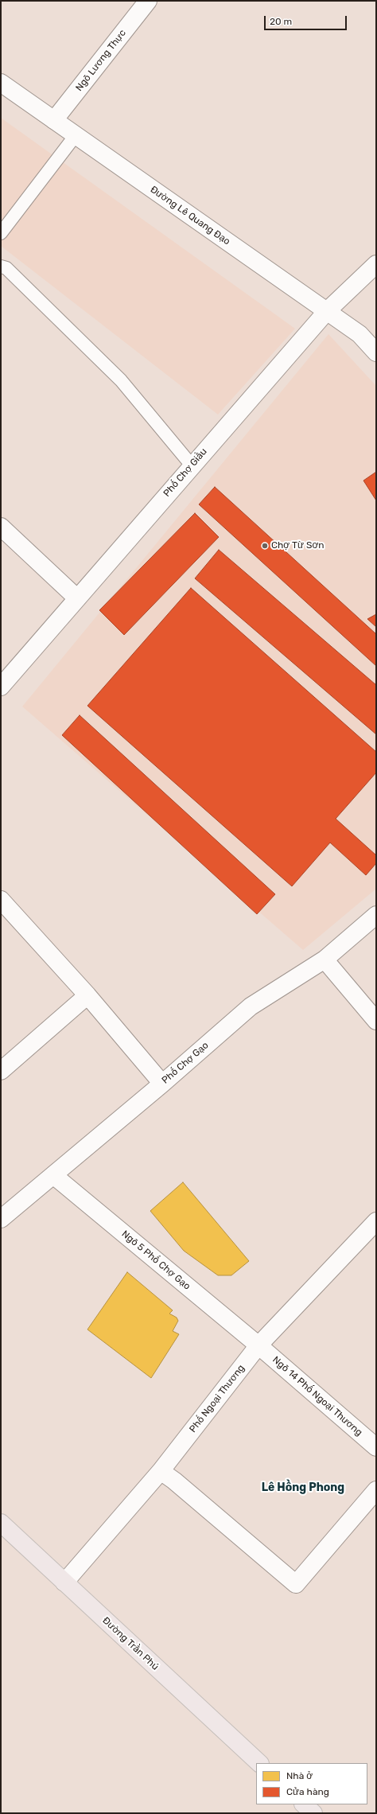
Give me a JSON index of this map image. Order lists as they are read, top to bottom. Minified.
{"streets":{"main road":["Đường Trần Phú"],"street":["Ngõ Lương Thực","Đường Lê Quang Đạo","Phố Chợ Giầu","Phố Chợ Gạo","Ngõ 5 Phố Chợ Gạo","Ngõ 14 Phố Ngoại Thương","Phố Ngoại Thương"]},"crossings":[["Ngõ Lương Thực","Đường Lê Quang Đạo"],["Đường Lê Quang Đạo","Phố Chợ Giầu"],["Phố Chợ Gạo","Ngõ 5 Phố Chợ Gạo"],["Ngõ 5 Phố Chợ Gạo","Ngõ 14 Phố Ngoại Thương"],["Ngõ 5 Phố Chợ Gạo","Phố Ngoại Thương"],["Ngõ 14 Phố Ngoại Thương","Phố Ngoại Thương"],["Phố Ngoại Thương","Đường Trần Phú"]],"districts":["Lê Hồng Phong"],"places":["Chợ Từ Sơn"],"legend":["Nhà ở","Cửa hàng"],"scale_bar":"20 m"}
